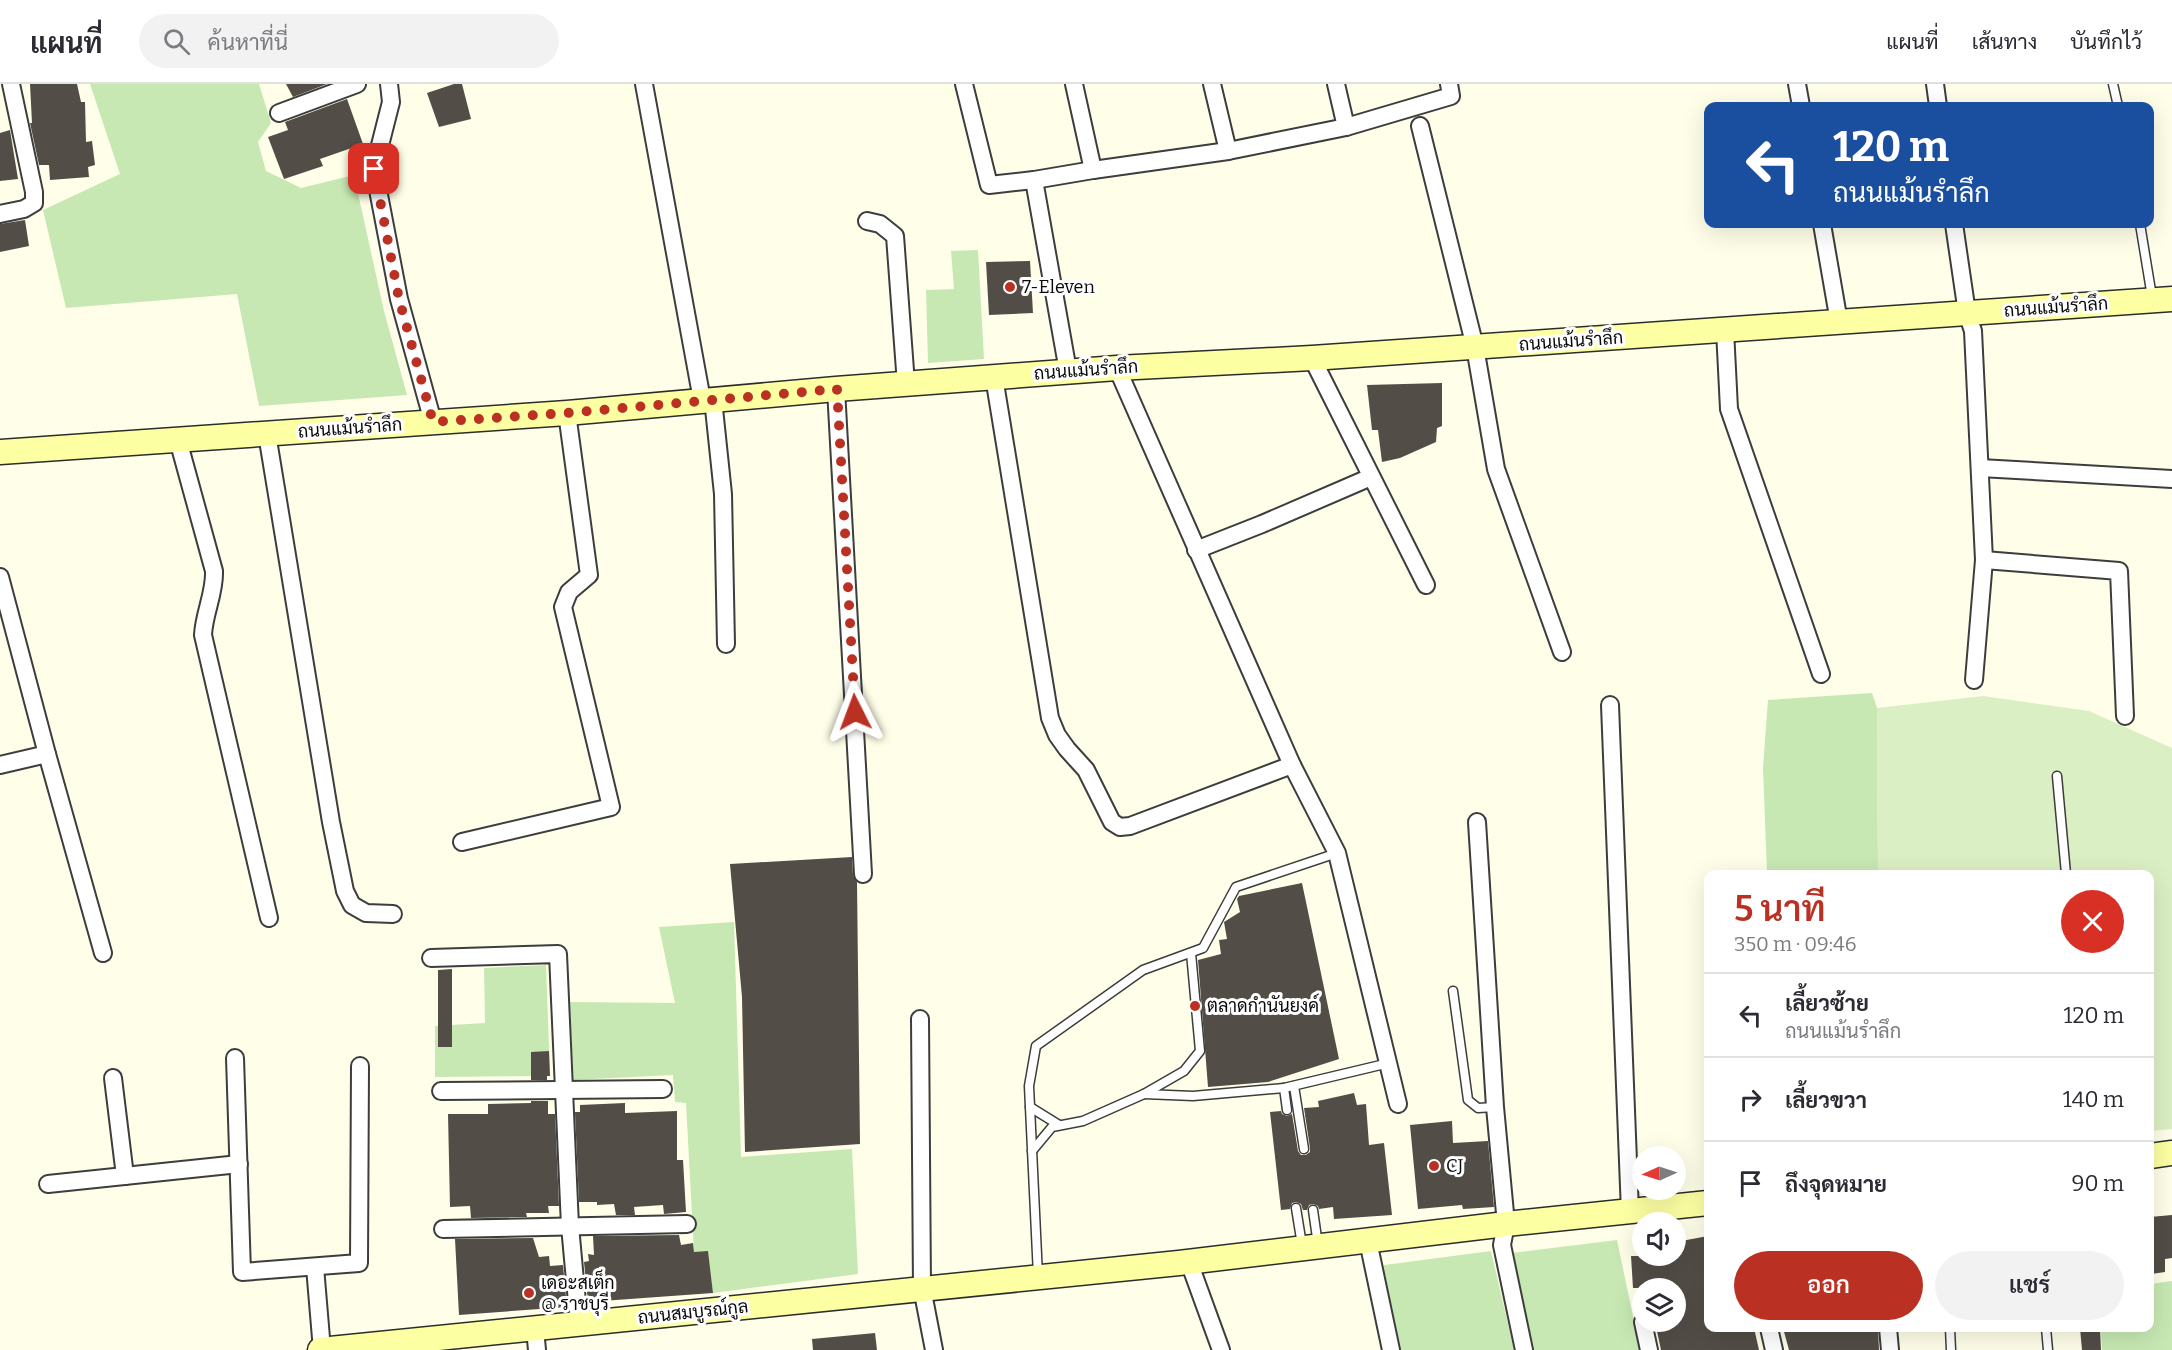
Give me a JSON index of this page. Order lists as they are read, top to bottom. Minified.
{"streets":{"street":["ถนนแม้นรำลึก","ถนนสมบูรณ์กูล"]},"places":["7-Eleven","ตลาดกำนันยงค์","CJ","เดอะสเต็ก @ ราชบุรี"],"north":"left","page":{"header":"แผนที่","search":"ค้นหาที่นี่","nav":["แผนที่","เส้นทาง","บันทึกไว้"],"turn":["120 m","ถนนแม้นรำลึก"],"heading":["5 นาที","350 m · 09:46"],"list":[{"name":"เลี้ยวซ้าย","note":"ถนนแม้นรำลึก","value":"120 m"},{"name":"เลี้ยวขวา","value":"140 m"},{"name":"ถึงจุดหมาย","value":"90 m"}],"buttons":["ออก","แชร์"]}}
